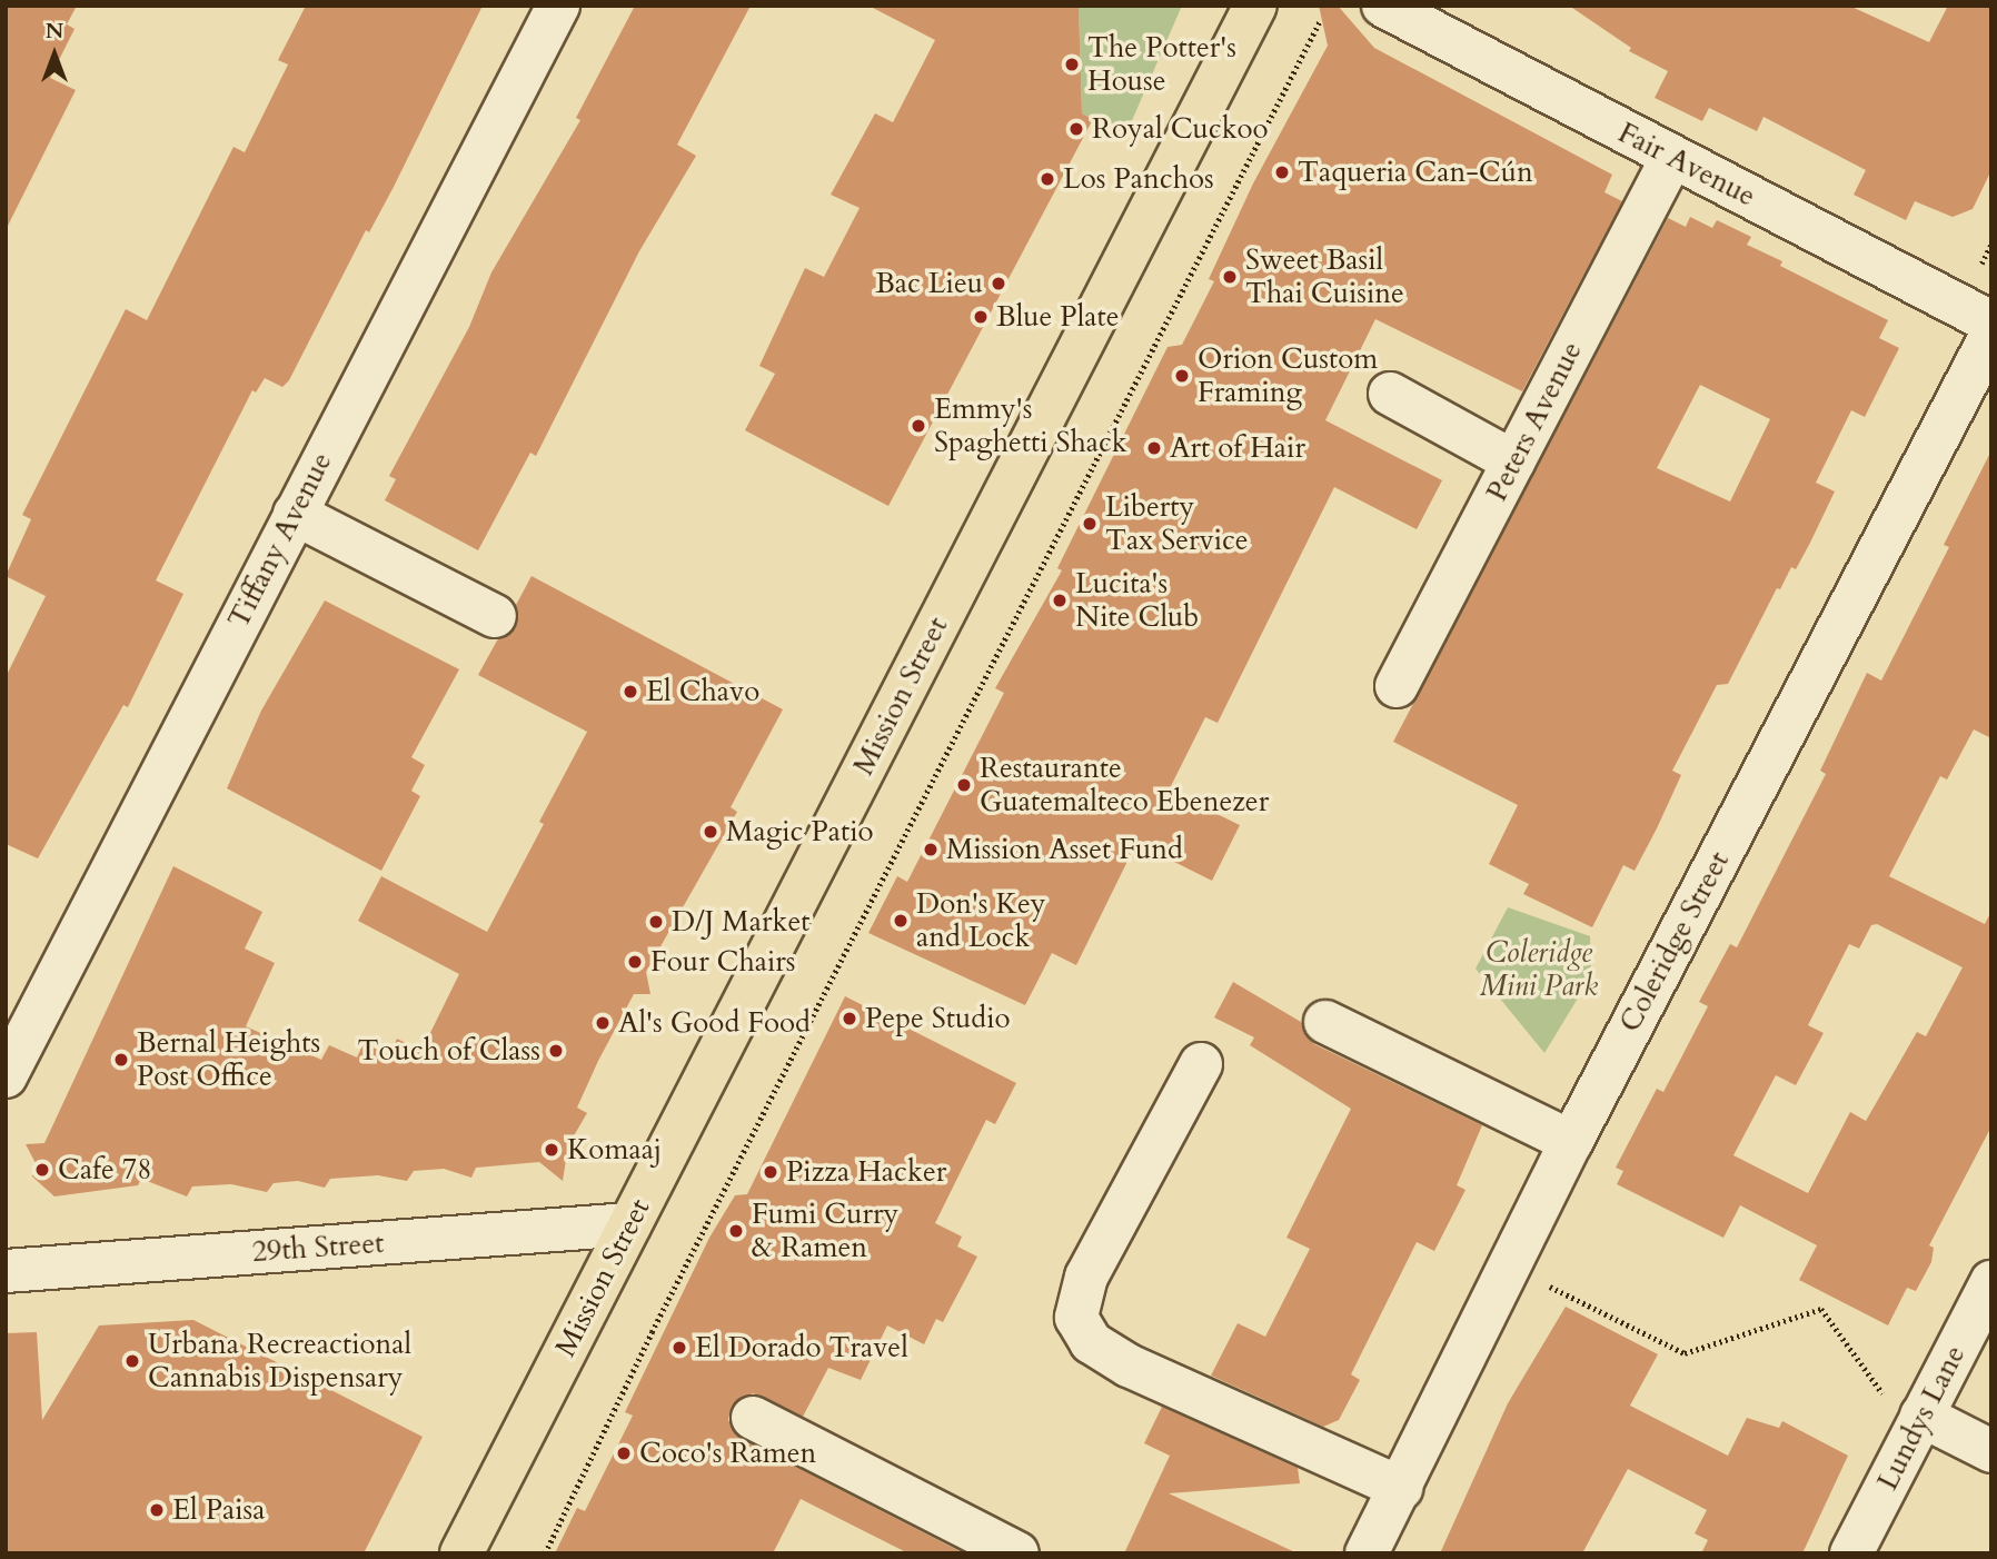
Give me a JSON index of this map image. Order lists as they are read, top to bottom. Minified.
{"streets":{"main road":["Mission Street"],"street":["Fair Avenue","Peters Avenue","Tiffany Avenue","Coleridge Street","29th Street","Lundys Lane"]},"crossings":[["Fair Avenue","Peters Avenue"],["Mission Street","29th Street"]],"parks":["Coleridge Mini Park"],"places":["The Potter's House","Royal Cuckoo","Taqueria Can-Cún","Los Panchos","Sweet Basil Thai Cuisine","Bac Lieu","Blue Plate","Orion Custom Framing","Emmy's Spaghetti Shack","Art of Hair","Liberty Tax Service","Lucita's Nite Club","El Chavo","Restaurante Guatemalteco Ebenezer","Magic Patio","Mission Asset Fund","Don's Key and Lock","D/J Market","Four Chairs","Pepe Studio","Al's Good Food","Touch of Class","Bernal Heights Post Office","Komaaj","Cafe 78","Pizza Hacker","Fumi Curry & Ramen","El Dorado Travel","Urbana Recreactional Cannabis Dispensary","Coco's Ramen","El Paisa"],"north":"top"}
